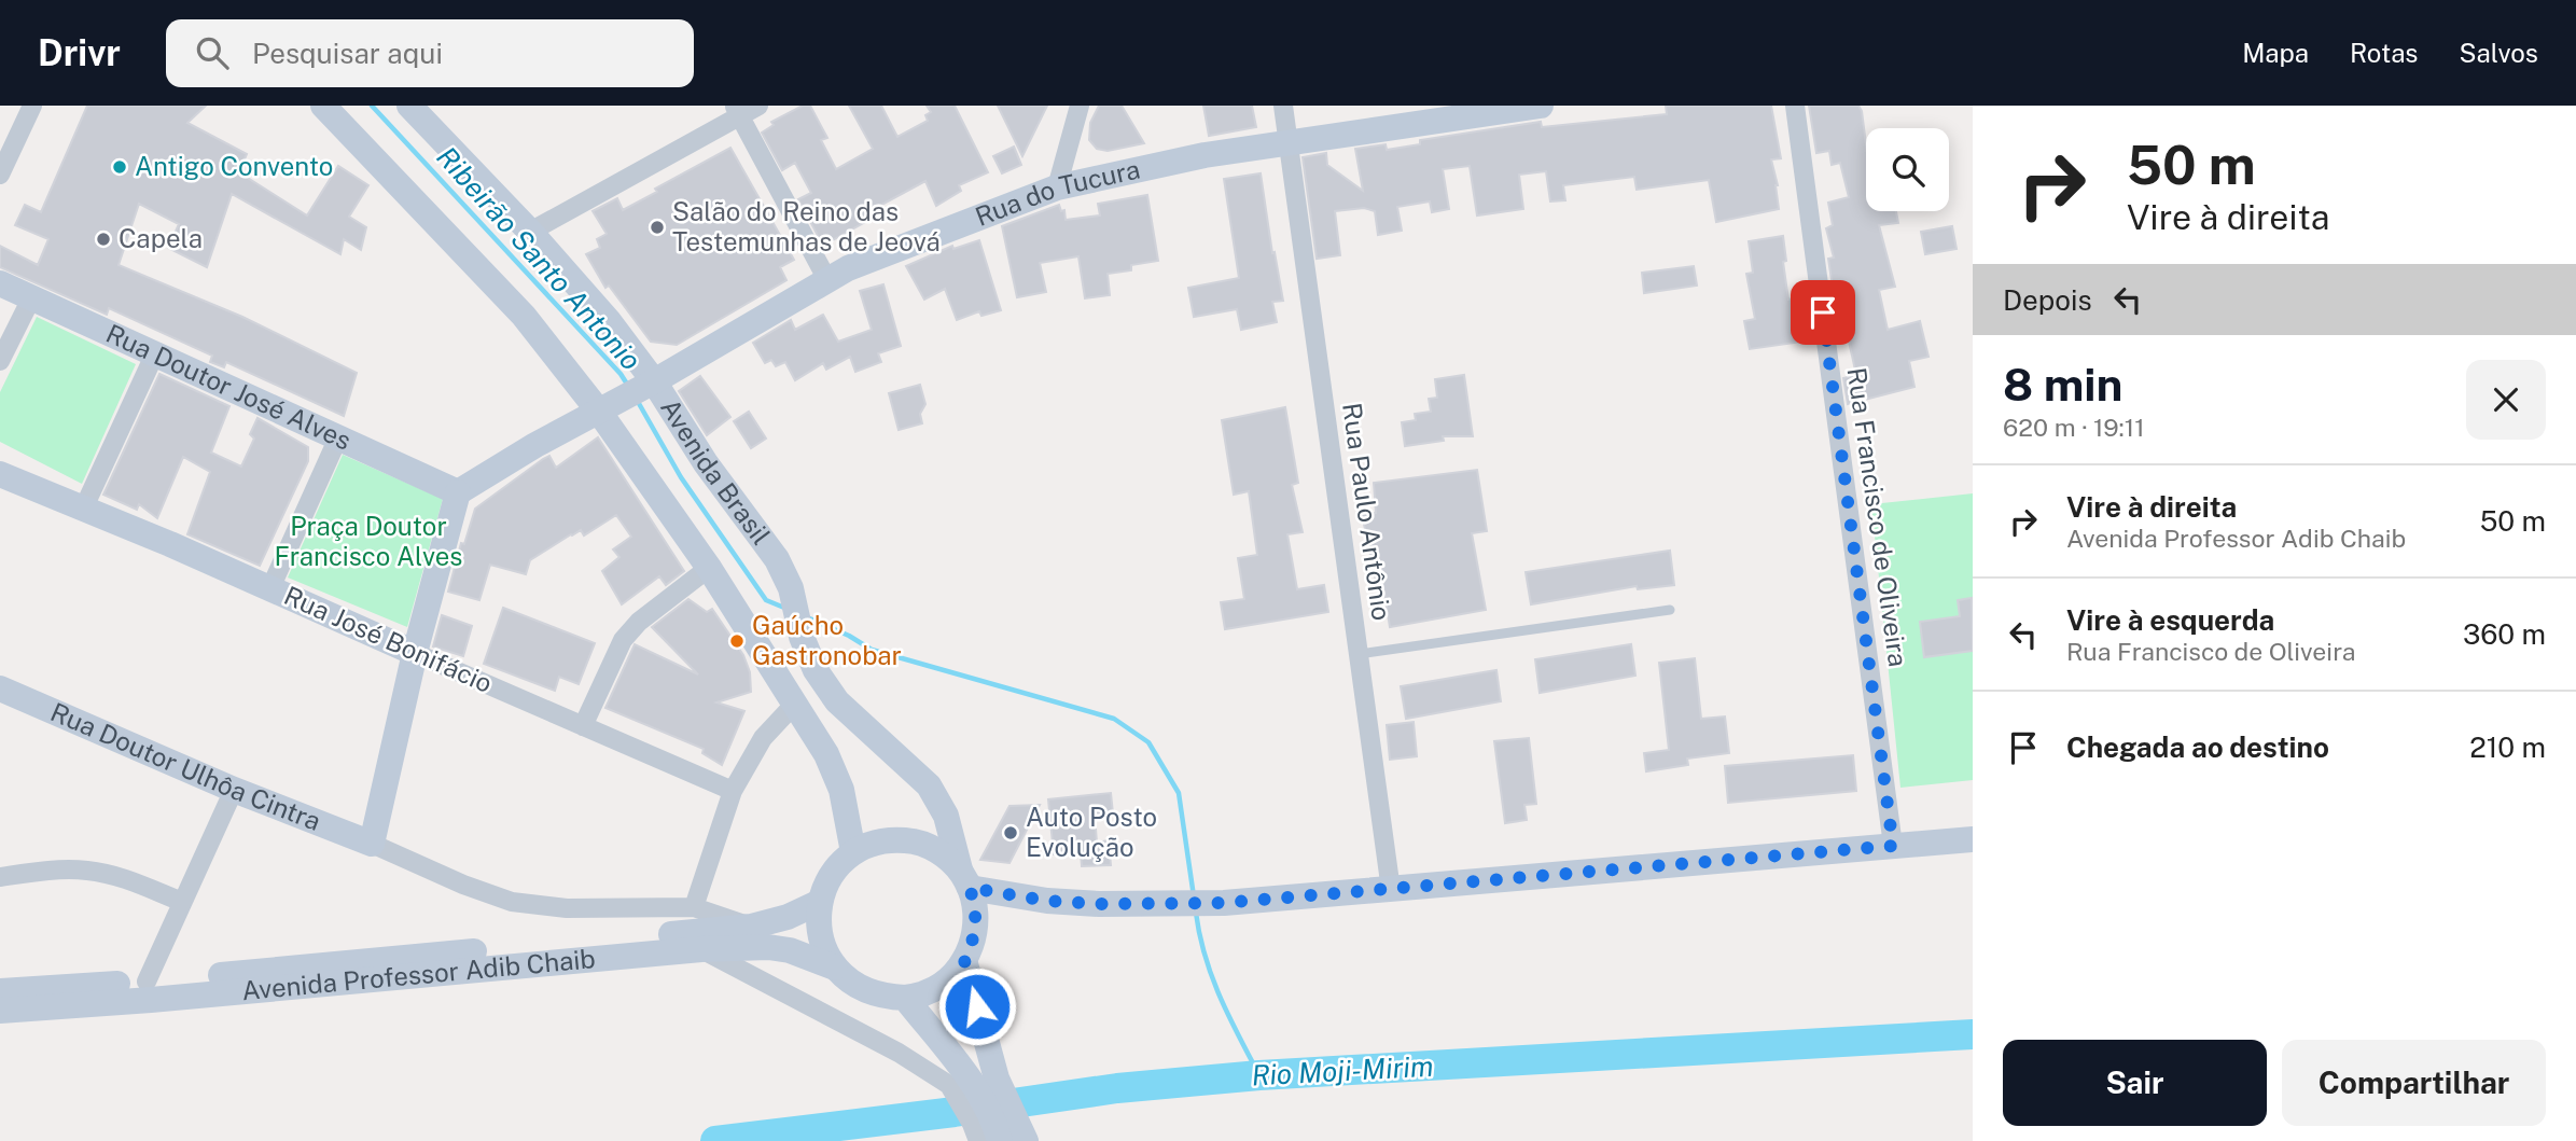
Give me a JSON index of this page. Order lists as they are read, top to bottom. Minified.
{"streets":{"main road":["Rua do Tucura","Rua Doutor José Alves","Avenida Brasil","Rua José Bonifácio","Rua Doutor Ulhôa Cintra","Avenida Professor Adib Chaib"],"street":["Rua Paulo Antônio","Rua Francisco de Oliveira"]},"crossings":[["Rua do Tucura","Rua Doutor José Alves"],["Rua do Tucura","Avenida Brasil"],["Rua do Tucura","Rua Paulo Antônio"],["Avenida Brasil","Avenida Professor Adib Chaib"]],"water":["Ribeirão Santo Antonio","Rio Moji-Mirim"],"parks":["Praça Doutor Francisco Alves"],"places":["Antigo Convento","Salão do Reino das Testemunhas de Jeová","Capela","Gaúcho Gastronobar","Auto Posto Evolução"],"page":{"header":"Drivr","search":"Pesquisar aqui","nav":["Mapa","Rotas","Salvos"],"turn":["50 m","Vire à direita"],"then":"Depois","heading":["8 min","620 m · 19:11"],"list":[{"name":"Vire à direita","note":"Avenida Professor Adib Chaib","value":"50 m"},{"name":"Vire à esquerda","note":"Rua Francisco de Oliveira","value":"360 m"},{"name":"Chegada ao destino","value":"210 m"}],"buttons":["Sair","Compartilhar"]}}
